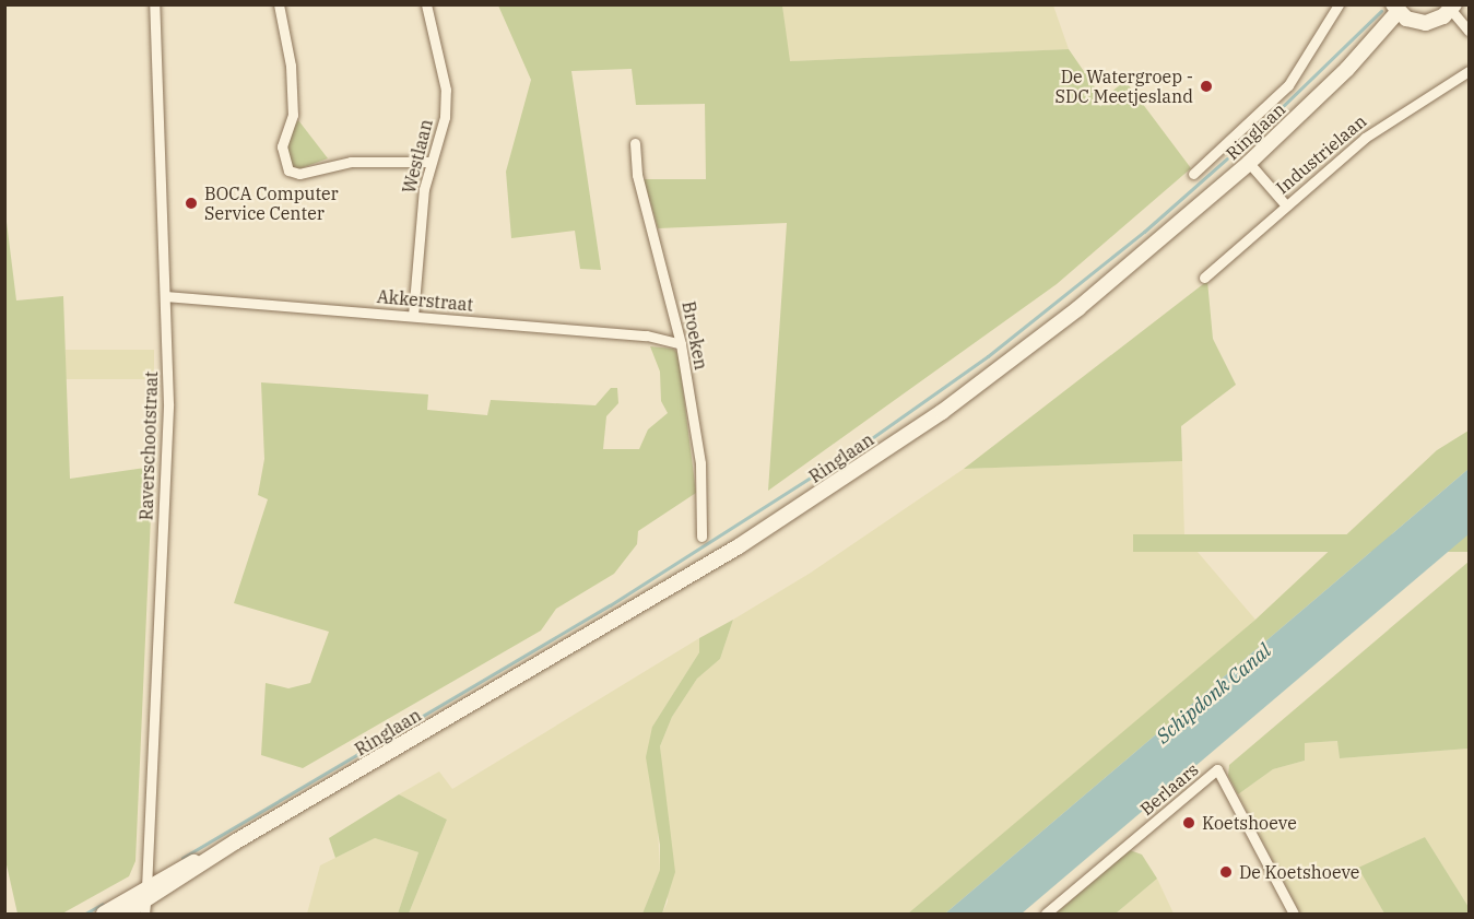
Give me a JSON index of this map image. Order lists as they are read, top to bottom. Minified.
{"streets":{"main road":["Ringlaan"],"street":["Industrielaan","Westlaan","Akkerstraat","Broeken","Raverschootstraat","Berlaars"]},"crossings":[["Ringlaan","Raverschootstraat"],["Westlaan","Akkerstraat"],["Akkerstraat","Broeken"],["Akkerstraat","Raverschootstraat"]],"water":["Schipdonk Canal"],"places":["De Watergroep - SDC Meetjesland","BOCA Computer Service Center","Koetshoeve","De Koetshoeve"]}
